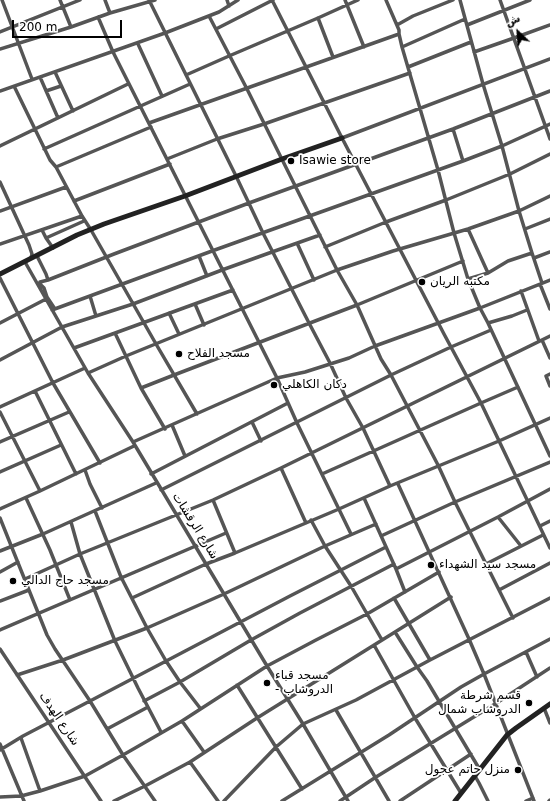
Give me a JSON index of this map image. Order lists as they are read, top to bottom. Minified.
{"streets":{"street":["شارع الرقشات","شارع الهدف"]},"places":["Isawie store","مكتبه الريان","مسجد الفلاح","دكان الكاهلي","مسجد سيد الشهداء","مسجد حاج الدالي","مسجد قباء - الدروشاب","قسم شرطة الدروشاب شمال","منزل حاتم عجول"],"scale_bar":"200 m","north":"top left"}
